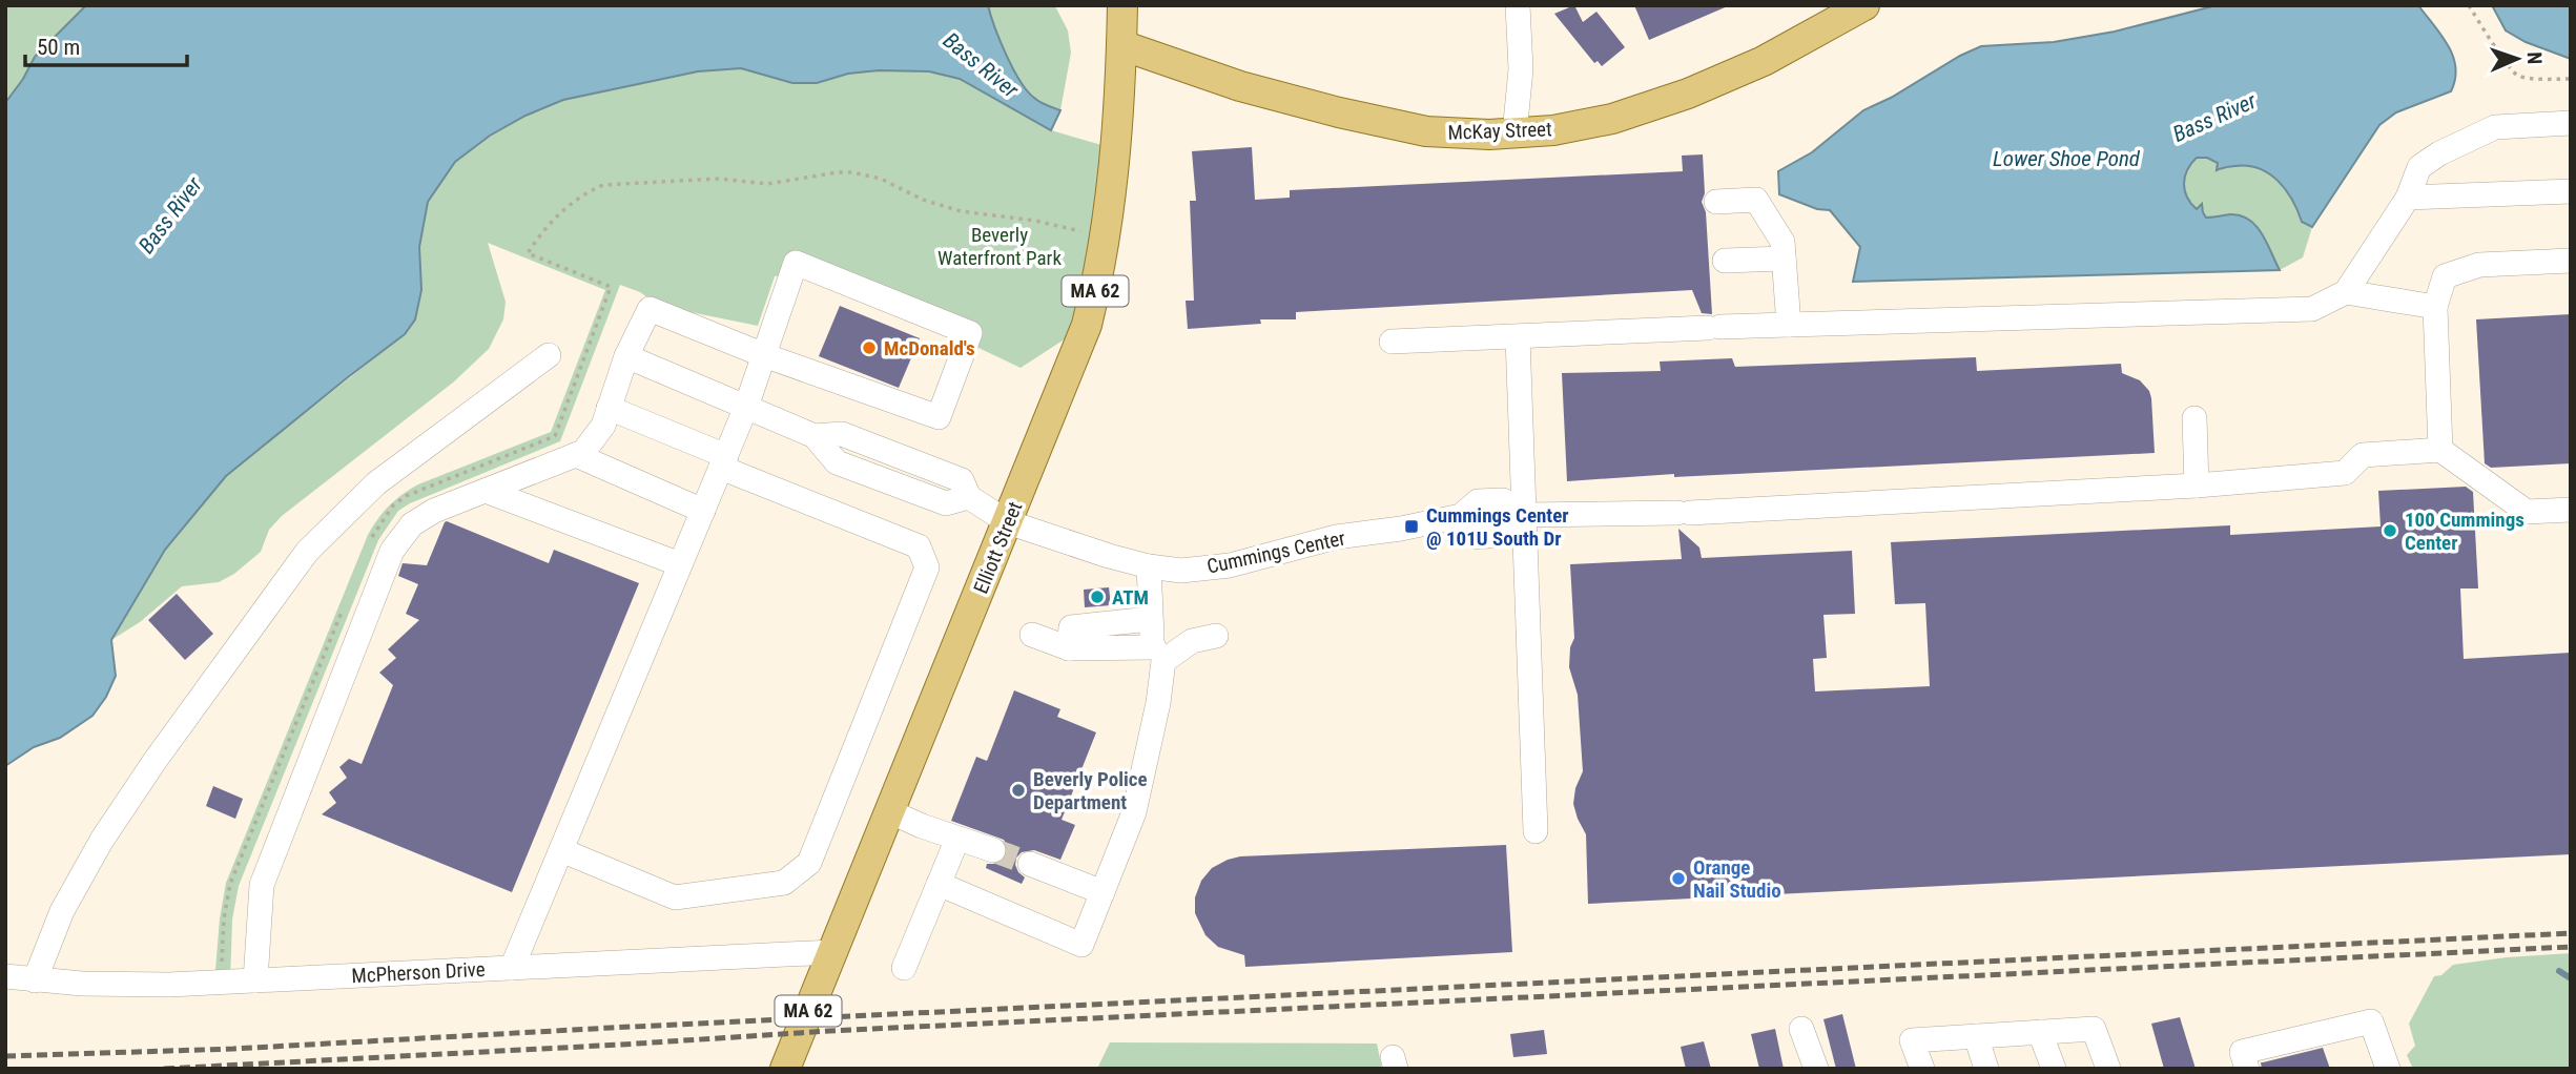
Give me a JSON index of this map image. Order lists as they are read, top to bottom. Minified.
{"streets":{"main road":["McKay Street","MA 62","Elliott Street"],"street":["Cummings Center","McPherson Drive"]},"crossings":[["McKay Street","Elliott Street"],["Elliott Street","Cummings Center"],["Elliott Street","McPherson Drive"]],"water":["Bass River","Lower Shoe Pond"],"parks":["Beverly Waterfront Park"],"places":{"other":["McDonald's","100 Cummings Center","ATM","Beverly Police Department","Orange Nail Studio"],"transit":["Cummings Center @ 101U South Dr"]},"scale_bar":"50 m","north":"right"}
